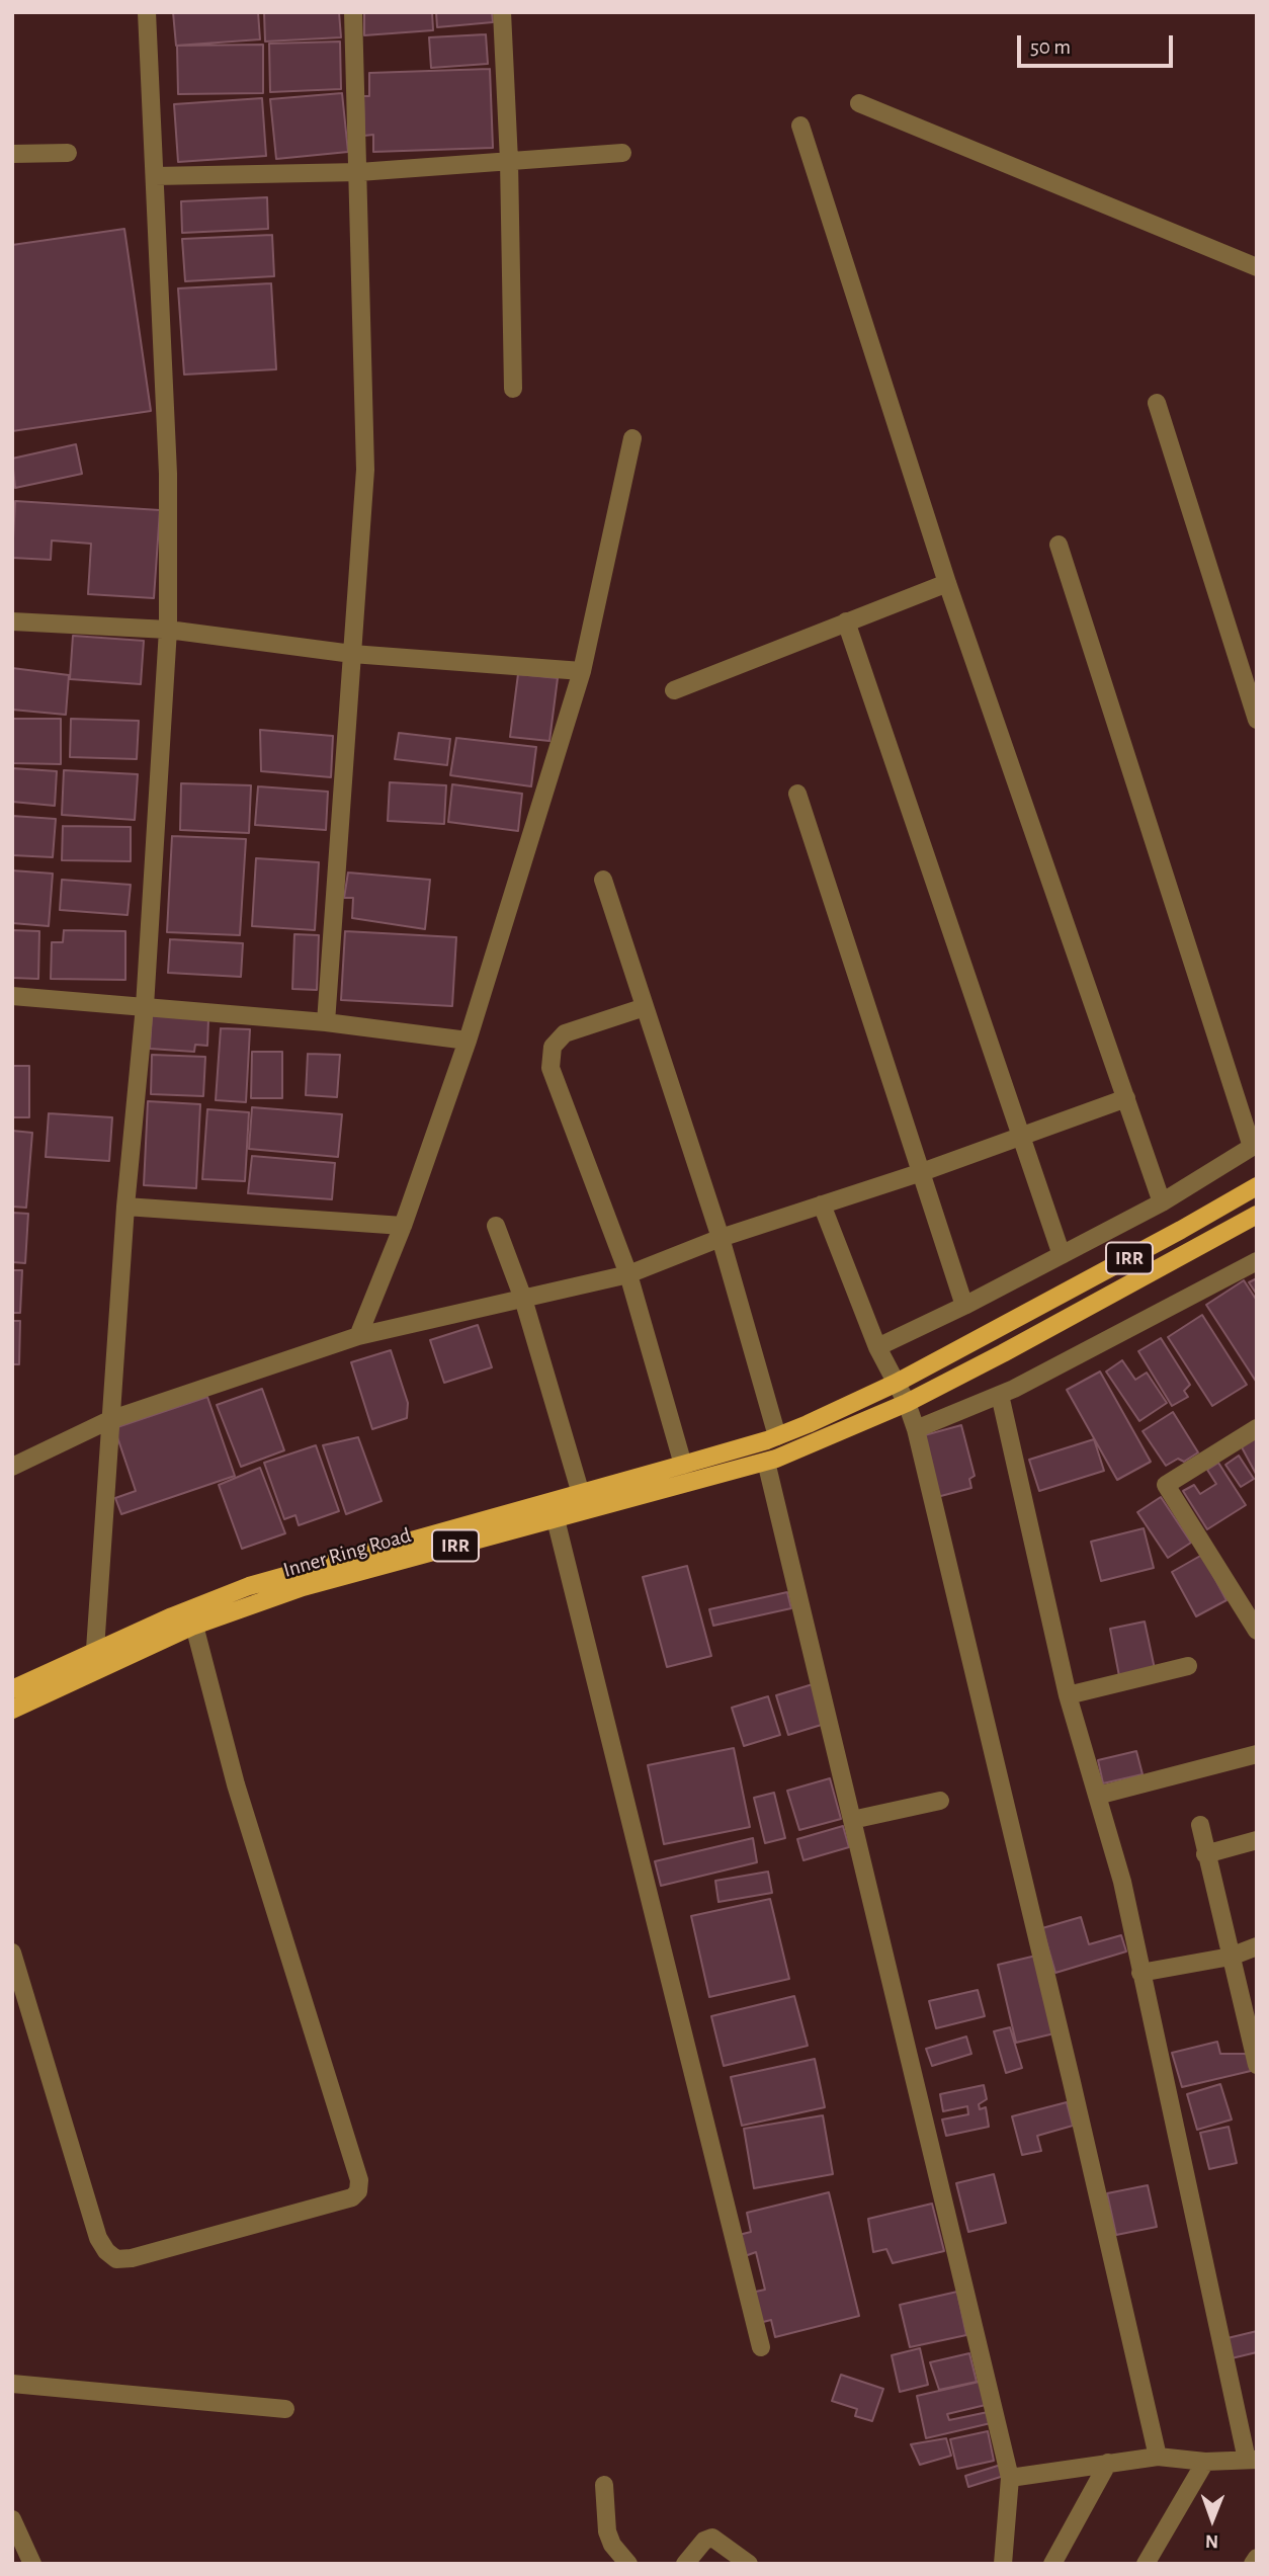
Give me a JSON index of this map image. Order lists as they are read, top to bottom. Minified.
{"streets":{"main road":["IRR","Inner Ring Road"]},"crossings":[["IRR","Inner Ring Road"]],"scale_bar":"50 m","north":"bottom"}
